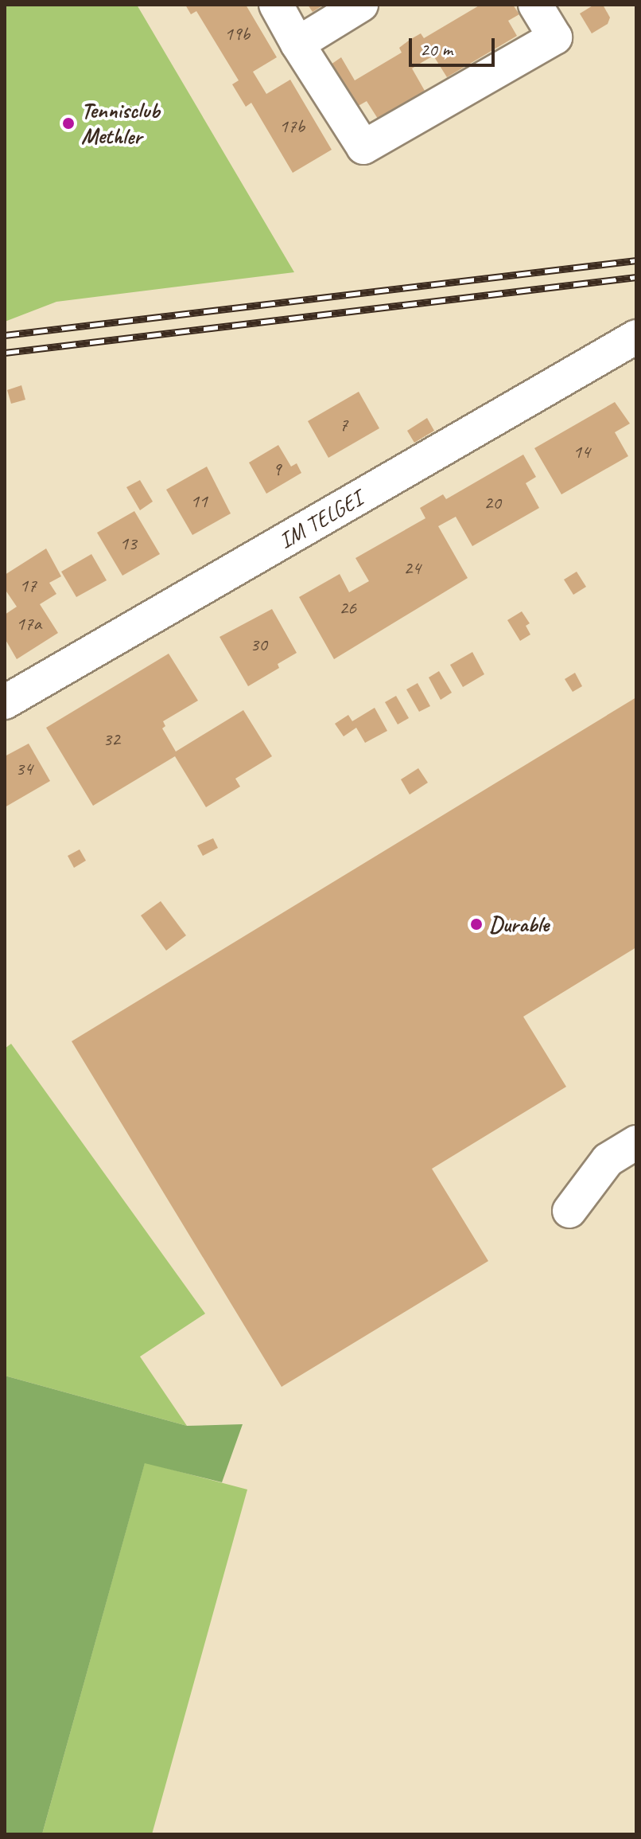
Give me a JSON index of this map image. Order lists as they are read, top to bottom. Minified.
{"streets":{"street":["IM TELGEI"]},"places":["Tennisclub Methler","Durable"],"house_numbers":["19b","17b","7","14","9","11","20","13","24","17","26","17a","30","32","34"],"scale_bar":"20 m"}
